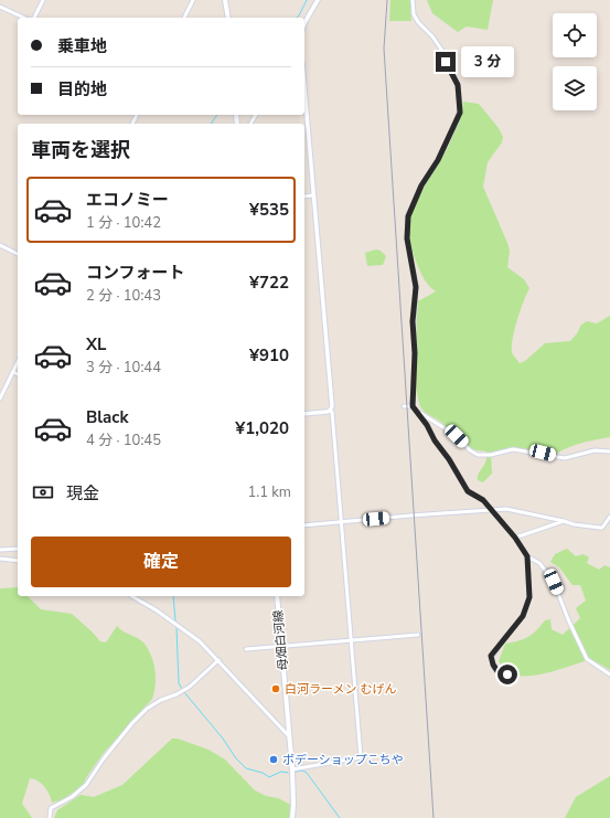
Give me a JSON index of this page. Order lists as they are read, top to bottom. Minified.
{"streets":{"main road":["母畑白河線"]},"places":["白河ラーメン むげん","ボデーショップこちや"],"page":{"banner":["乗車地","目的地"],"bubble":"3 分","heading":"車両を選択","list":[{"name":"エコノミー","note":"1 分 · 10:42","value":"¥535"},{"name":"コンフォート","note":"2 分 · 10:43","value":"¥722"},{"name":"XL","note":"3 分 · 10:44","value":"¥910"},{"name":"Black","note":"4 分 · 10:45","value":"¥1,020"}],"pay":["現金","1.1 km"],"buttons":"確定"}}
